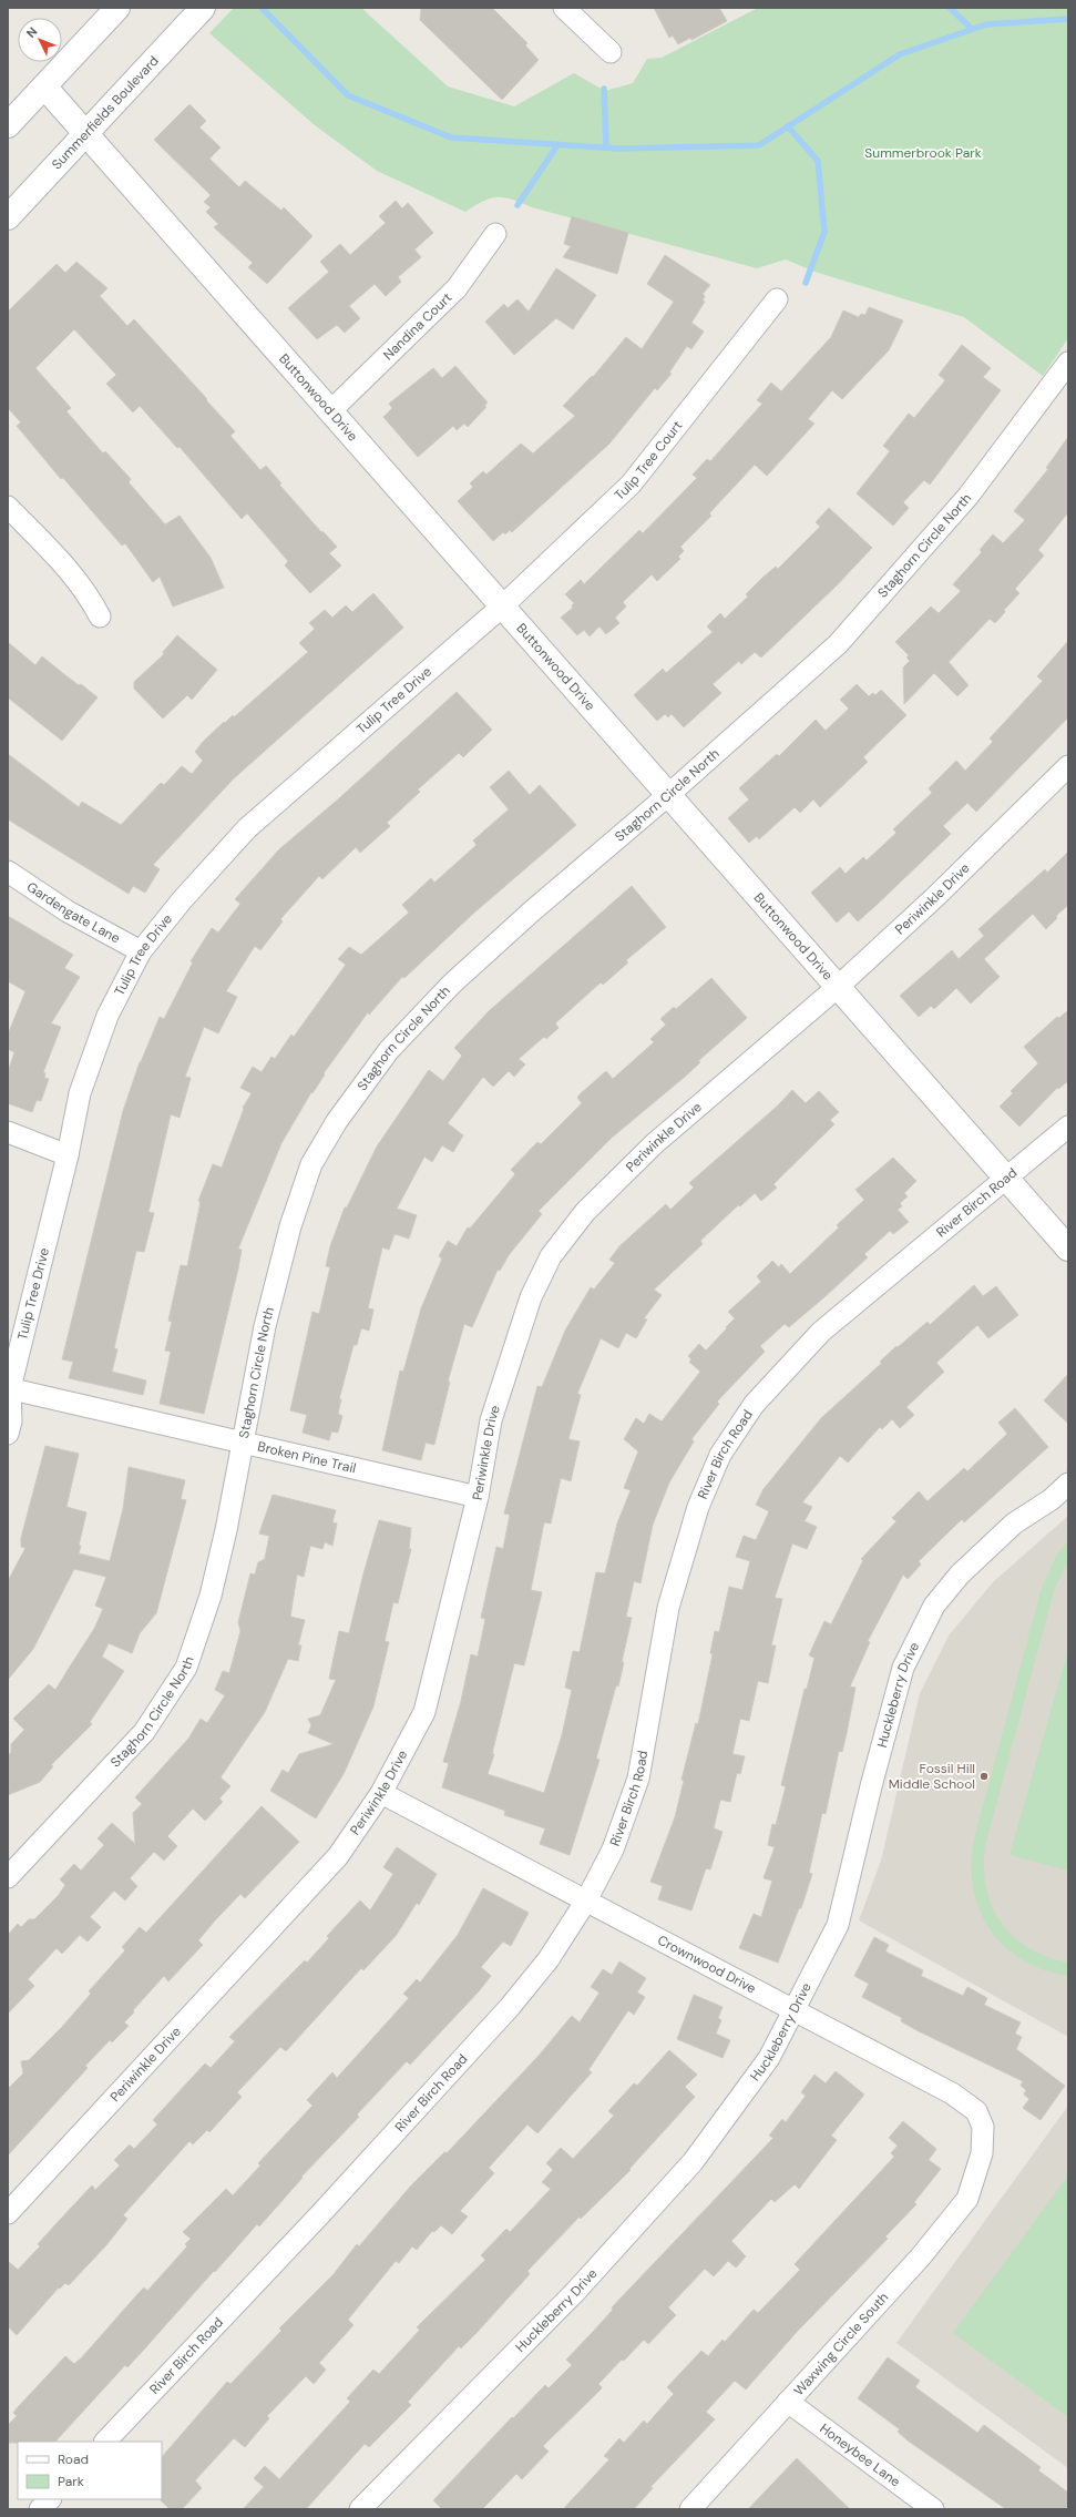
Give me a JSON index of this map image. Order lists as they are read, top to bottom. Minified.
{"streets":{"street":["Summerfields Boulevard","Nandina Court","Buttonwood Drive","Tulip Tree Court","Staghorn Circle North","Tulip Tree Drive","Periwinkle Drive","Gardengate Lane","River Birch Road","Broken Pine Trail","Huckleberry Drive","Crownwood Drive","Waxwing Circle South","Honeybee Lane"]},"crossings":[["Summerfields Boulevard","Buttonwood Drive"],["Nandina Court","Buttonwood Drive"],["Buttonwood Drive","Tulip Tree Court"],["Buttonwood Drive","Staghorn Circle North"],["Buttonwood Drive","Tulip Tree Drive"],["Buttonwood Drive","Periwinkle Drive"],["Buttonwood Drive","River Birch Road"],["Tulip Tree Court","Tulip Tree Drive"],["Staghorn Circle North","Broken Pine Trail"],["Tulip Tree Drive","Gardengate Lane"],["Tulip Tree Drive","Broken Pine Trail"],["Periwinkle Drive","Broken Pine Trail"],["Periwinkle Drive","Crownwood Drive"],["River Birch Road","Crownwood Drive"],["Huckleberry Drive","Crownwood Drive"],["Crownwood Drive","Waxwing Circle South"],["Waxwing Circle South","Honeybee Lane"]],"parks":["Summerbrook Park"],"places":["Fossil Hill Middle School"],"legend":["Road","Park"],"north":"top left"}
